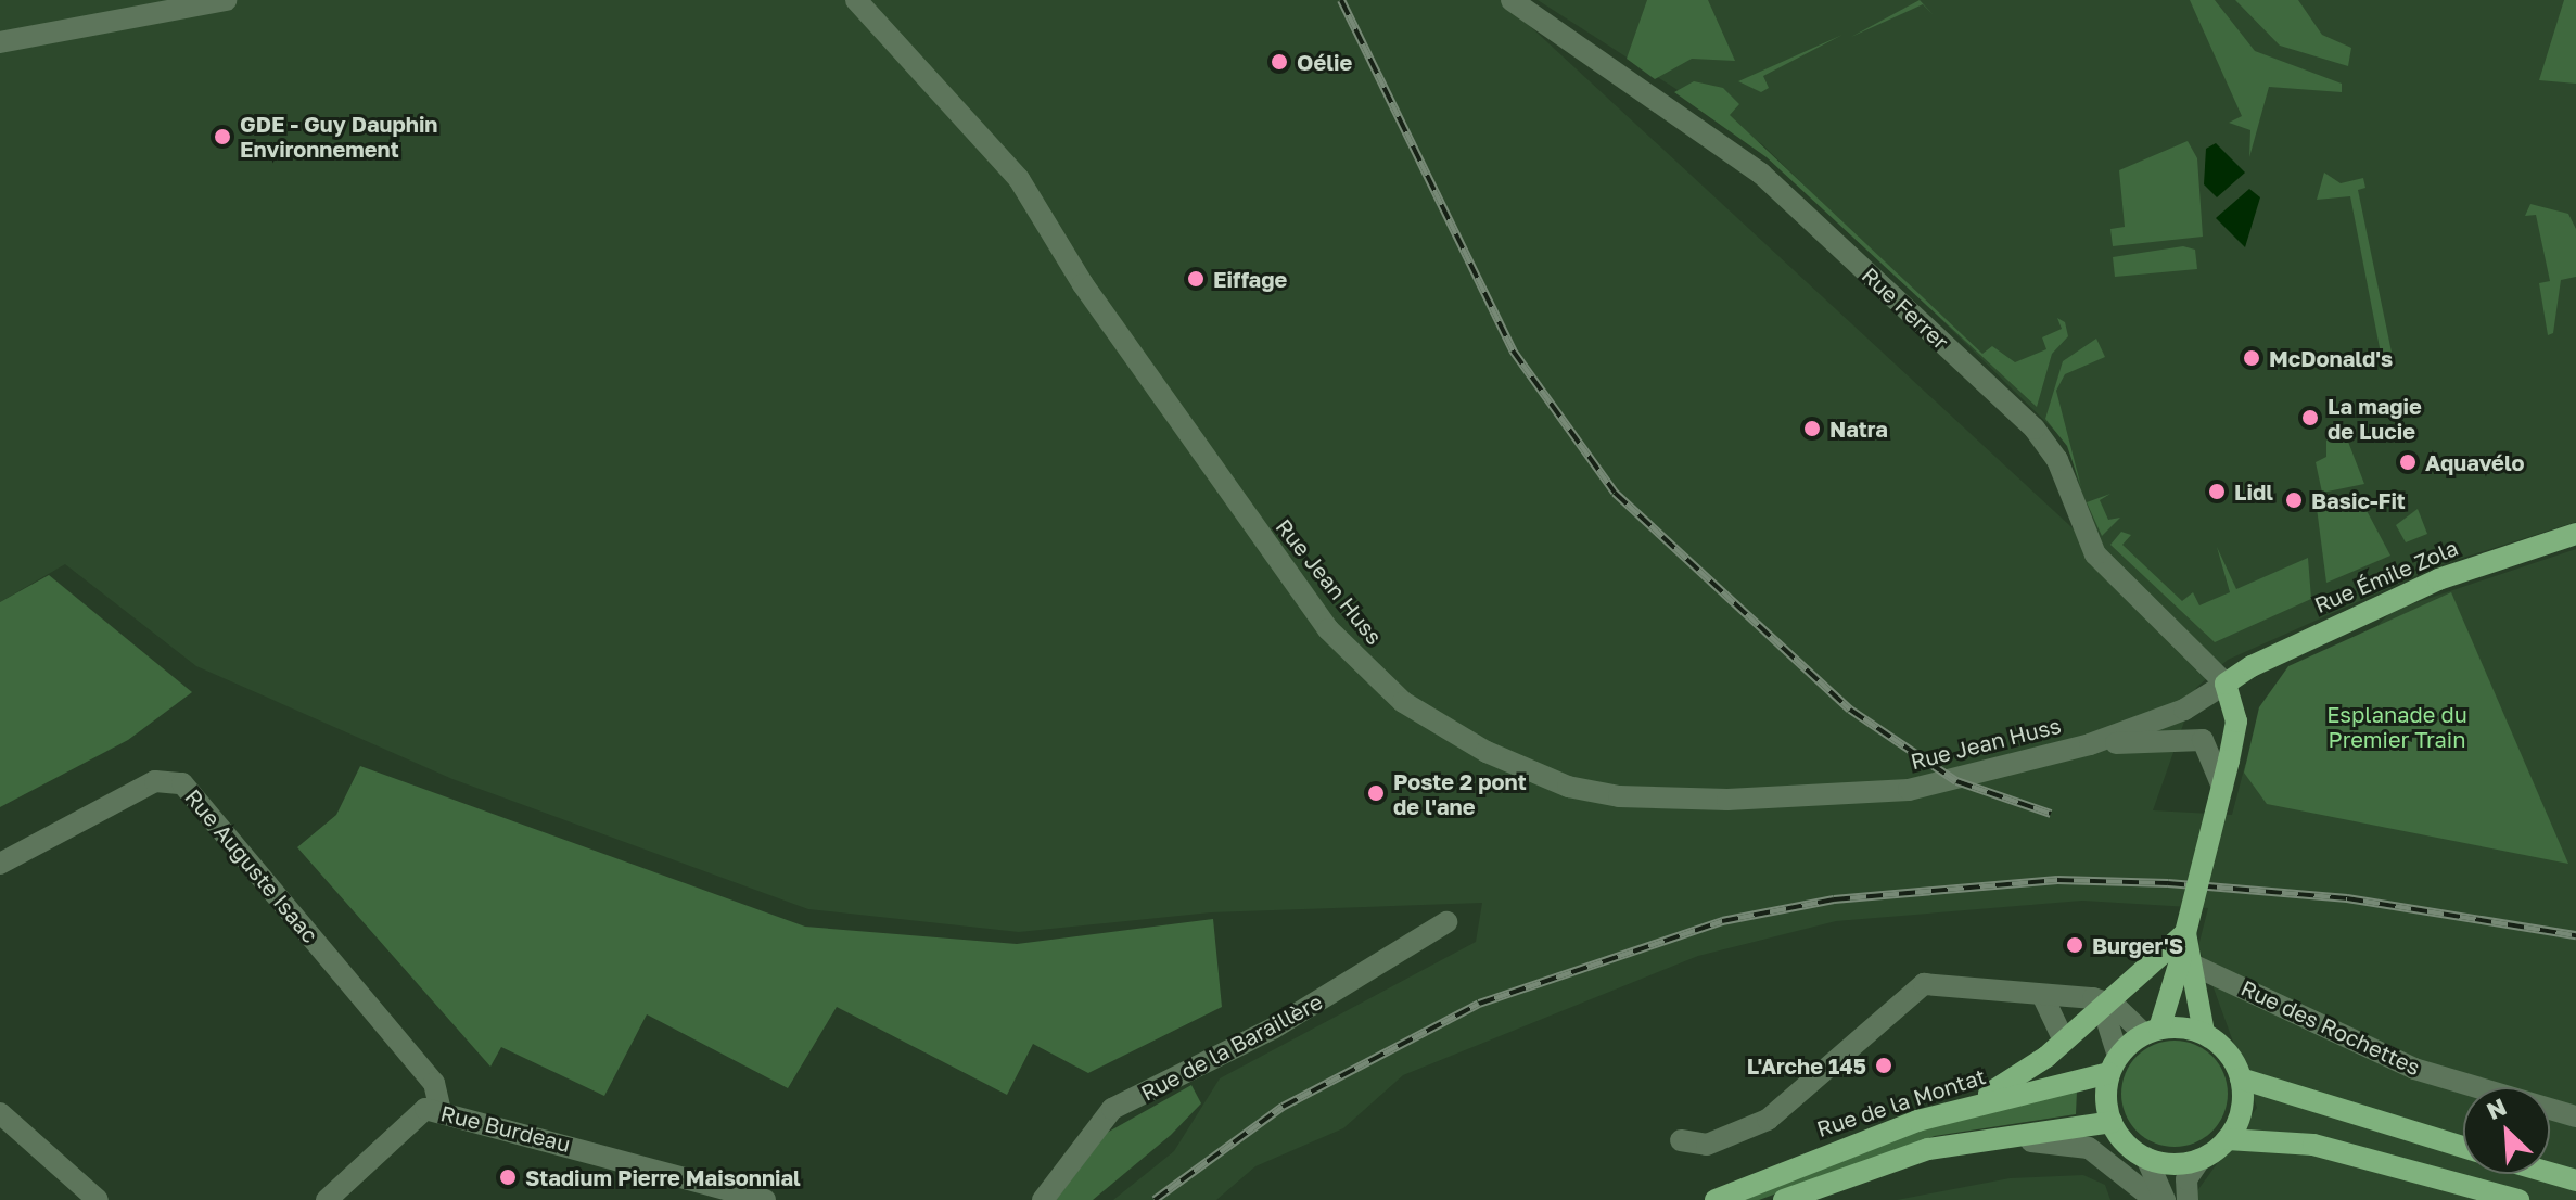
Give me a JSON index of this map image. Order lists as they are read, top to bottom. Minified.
{"streets":{"main road":["Rue Émile Zola","Rue de la Montat"],"street":["Rue Ferrer","Rue Jean Huss","Rue Auguste Isaac","Rue des Rochettes","Rue de la Baraillère","Rue Burdeau"]},"crossings":[["Rue Ferrer","Rue Émile Zola"],["Rue Ferrer","Rue Jean Huss"],["Rue Émile Zola","Rue Jean Huss"],["Rue Auguste Isaac","Rue Burdeau"]],"parks":["Esplanade du Premier Train"],"places":["Oélie","GDE - Guy Dauphin Environnement","Eiffage","McDonald's","La magie de Lucie","Natra","Aquavélo","Lidl","Basic-Fit","Poste 2 pont de l'ane","Burger'S","L'Arche 145","Stadium Pierre Maisonnial"],"north":"top left"}
